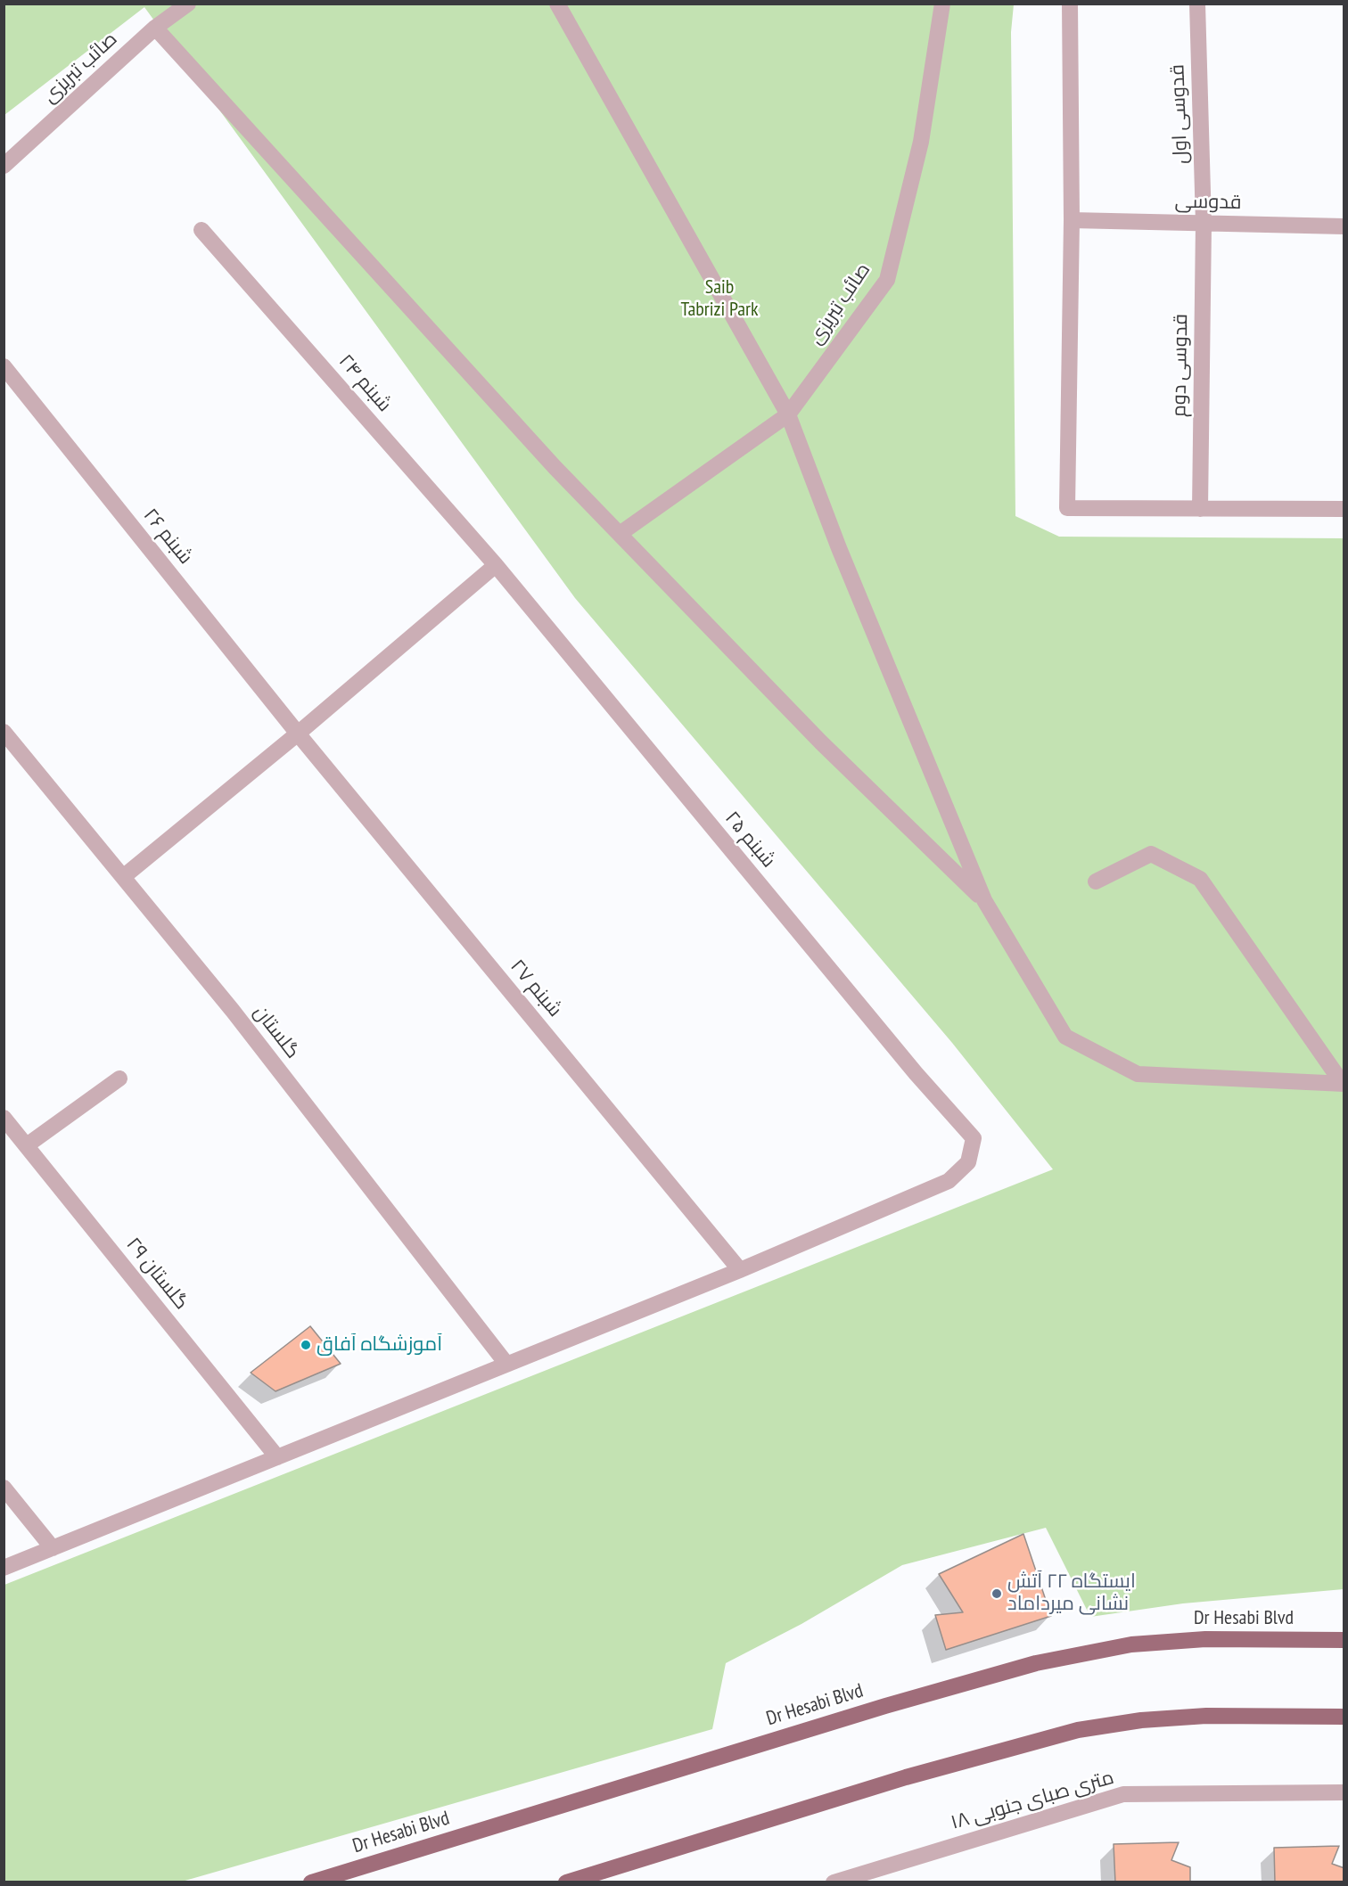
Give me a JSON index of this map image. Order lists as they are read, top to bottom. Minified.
{"streets":{"main road":["Dr Hesabi Blvd"],"street":["صائب تبریزی","قدوسی اول","قدوسی","قدوسی دوم","شبنم ۲۴","شبنم ۲۶","شبنم ۲۵","شبنم ۲۷","گلستان","گلستان ۲۹","۱۸ متری صبای جنوبی"]},"crossings":[["قدوسی اول","قدوسی"],["قدوسی اول","قدوسی دوم"],["قدوسی","قدوسی دوم"],["شبنم ۲۴","شبنم ۲۵"],["شبنم ۲۶","شبنم ۲۷"],["شبنم ۲۵","شبنم ۲۷"]],"parks":["Saib Tabrizi Park"],"places":["آموزشگاه آفاق","ایستگاه ۲۲ آتش نشانی میرداماد"]}
